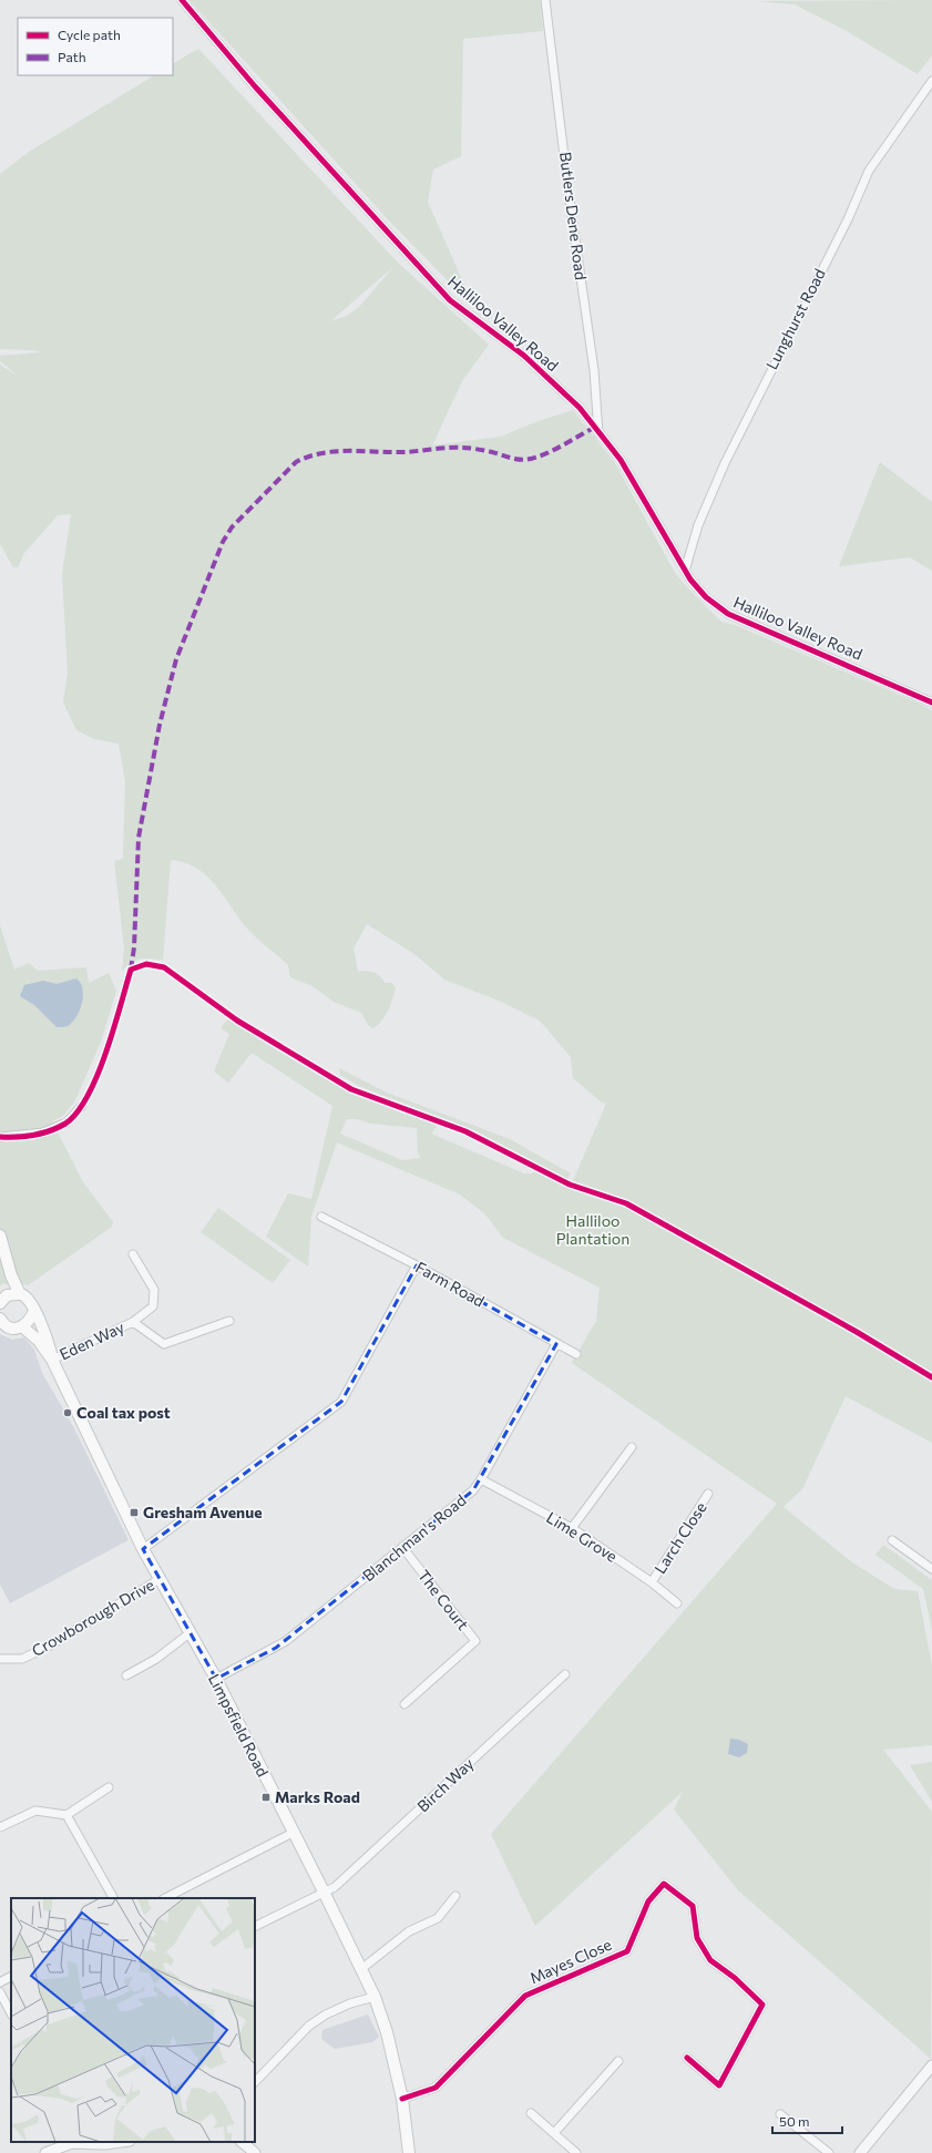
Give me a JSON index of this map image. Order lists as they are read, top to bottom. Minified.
{"streets":{"main road":["Limpsfield Road"],"street":["Butlers Dene Road","Lunghurst Road","Halliloo Valley Road","Farm Road","Eden Way","Lime Grove","Blanchman's Road","Larch Close","The Court","Crowborough Drive","Birch Way","Mayes Close"]},"crossings":[["Butlers Dene Road","Halliloo Valley Road"],["Lunghurst Road","Halliloo Valley Road"],["Farm Road","Blanchman's Road"],["Eden Way","Limpsfield Road"],["Lime Grove","Blanchman's Road"],["Lime Grove","Larch Close"],["Blanchman's Road","The Court"],["Blanchman's Road","Limpsfield Road"],["Crowborough Drive","Limpsfield Road"],["Limpsfield Road","Birch Way"],["Limpsfield Road","Mayes Close"]],"parks":["Halliloo Plantation"],"places":{"other":["Coal tax post"],"transit":["Gresham Avenue","Marks Road"]},"legend":["Cycle path","Path"],"scale_bar":"50 m"}
